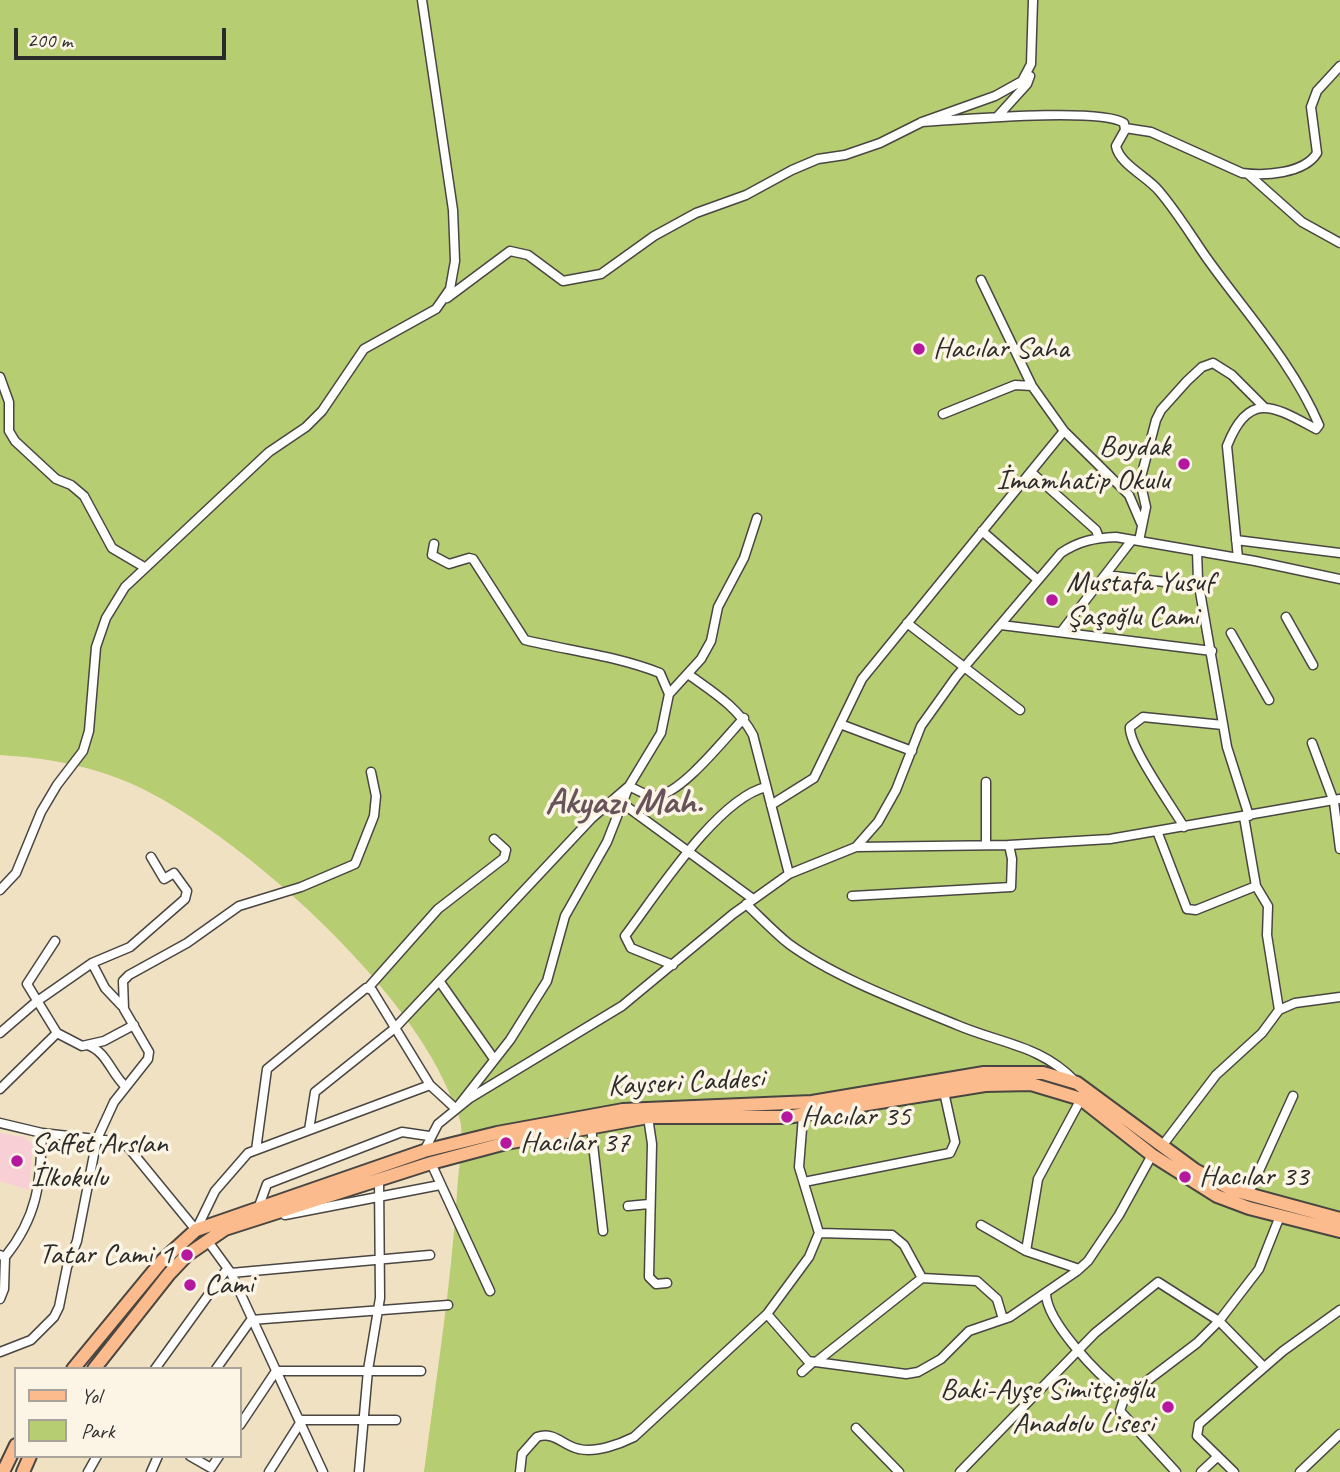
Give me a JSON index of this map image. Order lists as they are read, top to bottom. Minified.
{"streets":{"main road":["Kayseri Caddesi"]},"districts":["Akyazı Mah."],"places":["Hacılar Saha","Boydak İmamhatip Okulu","Mustafa Yusuf Şaşoğlu Cami","Hacılar 35","Hacılar 37","Saffet Arslan İlkokulu","Hacılar 33","Tatar Cami 1","Cami","Baki-Ayşe Simitçioğlu Anadolu Lisesi"],"legend":["Yol","Park"],"scale_bar":"200 m"}
